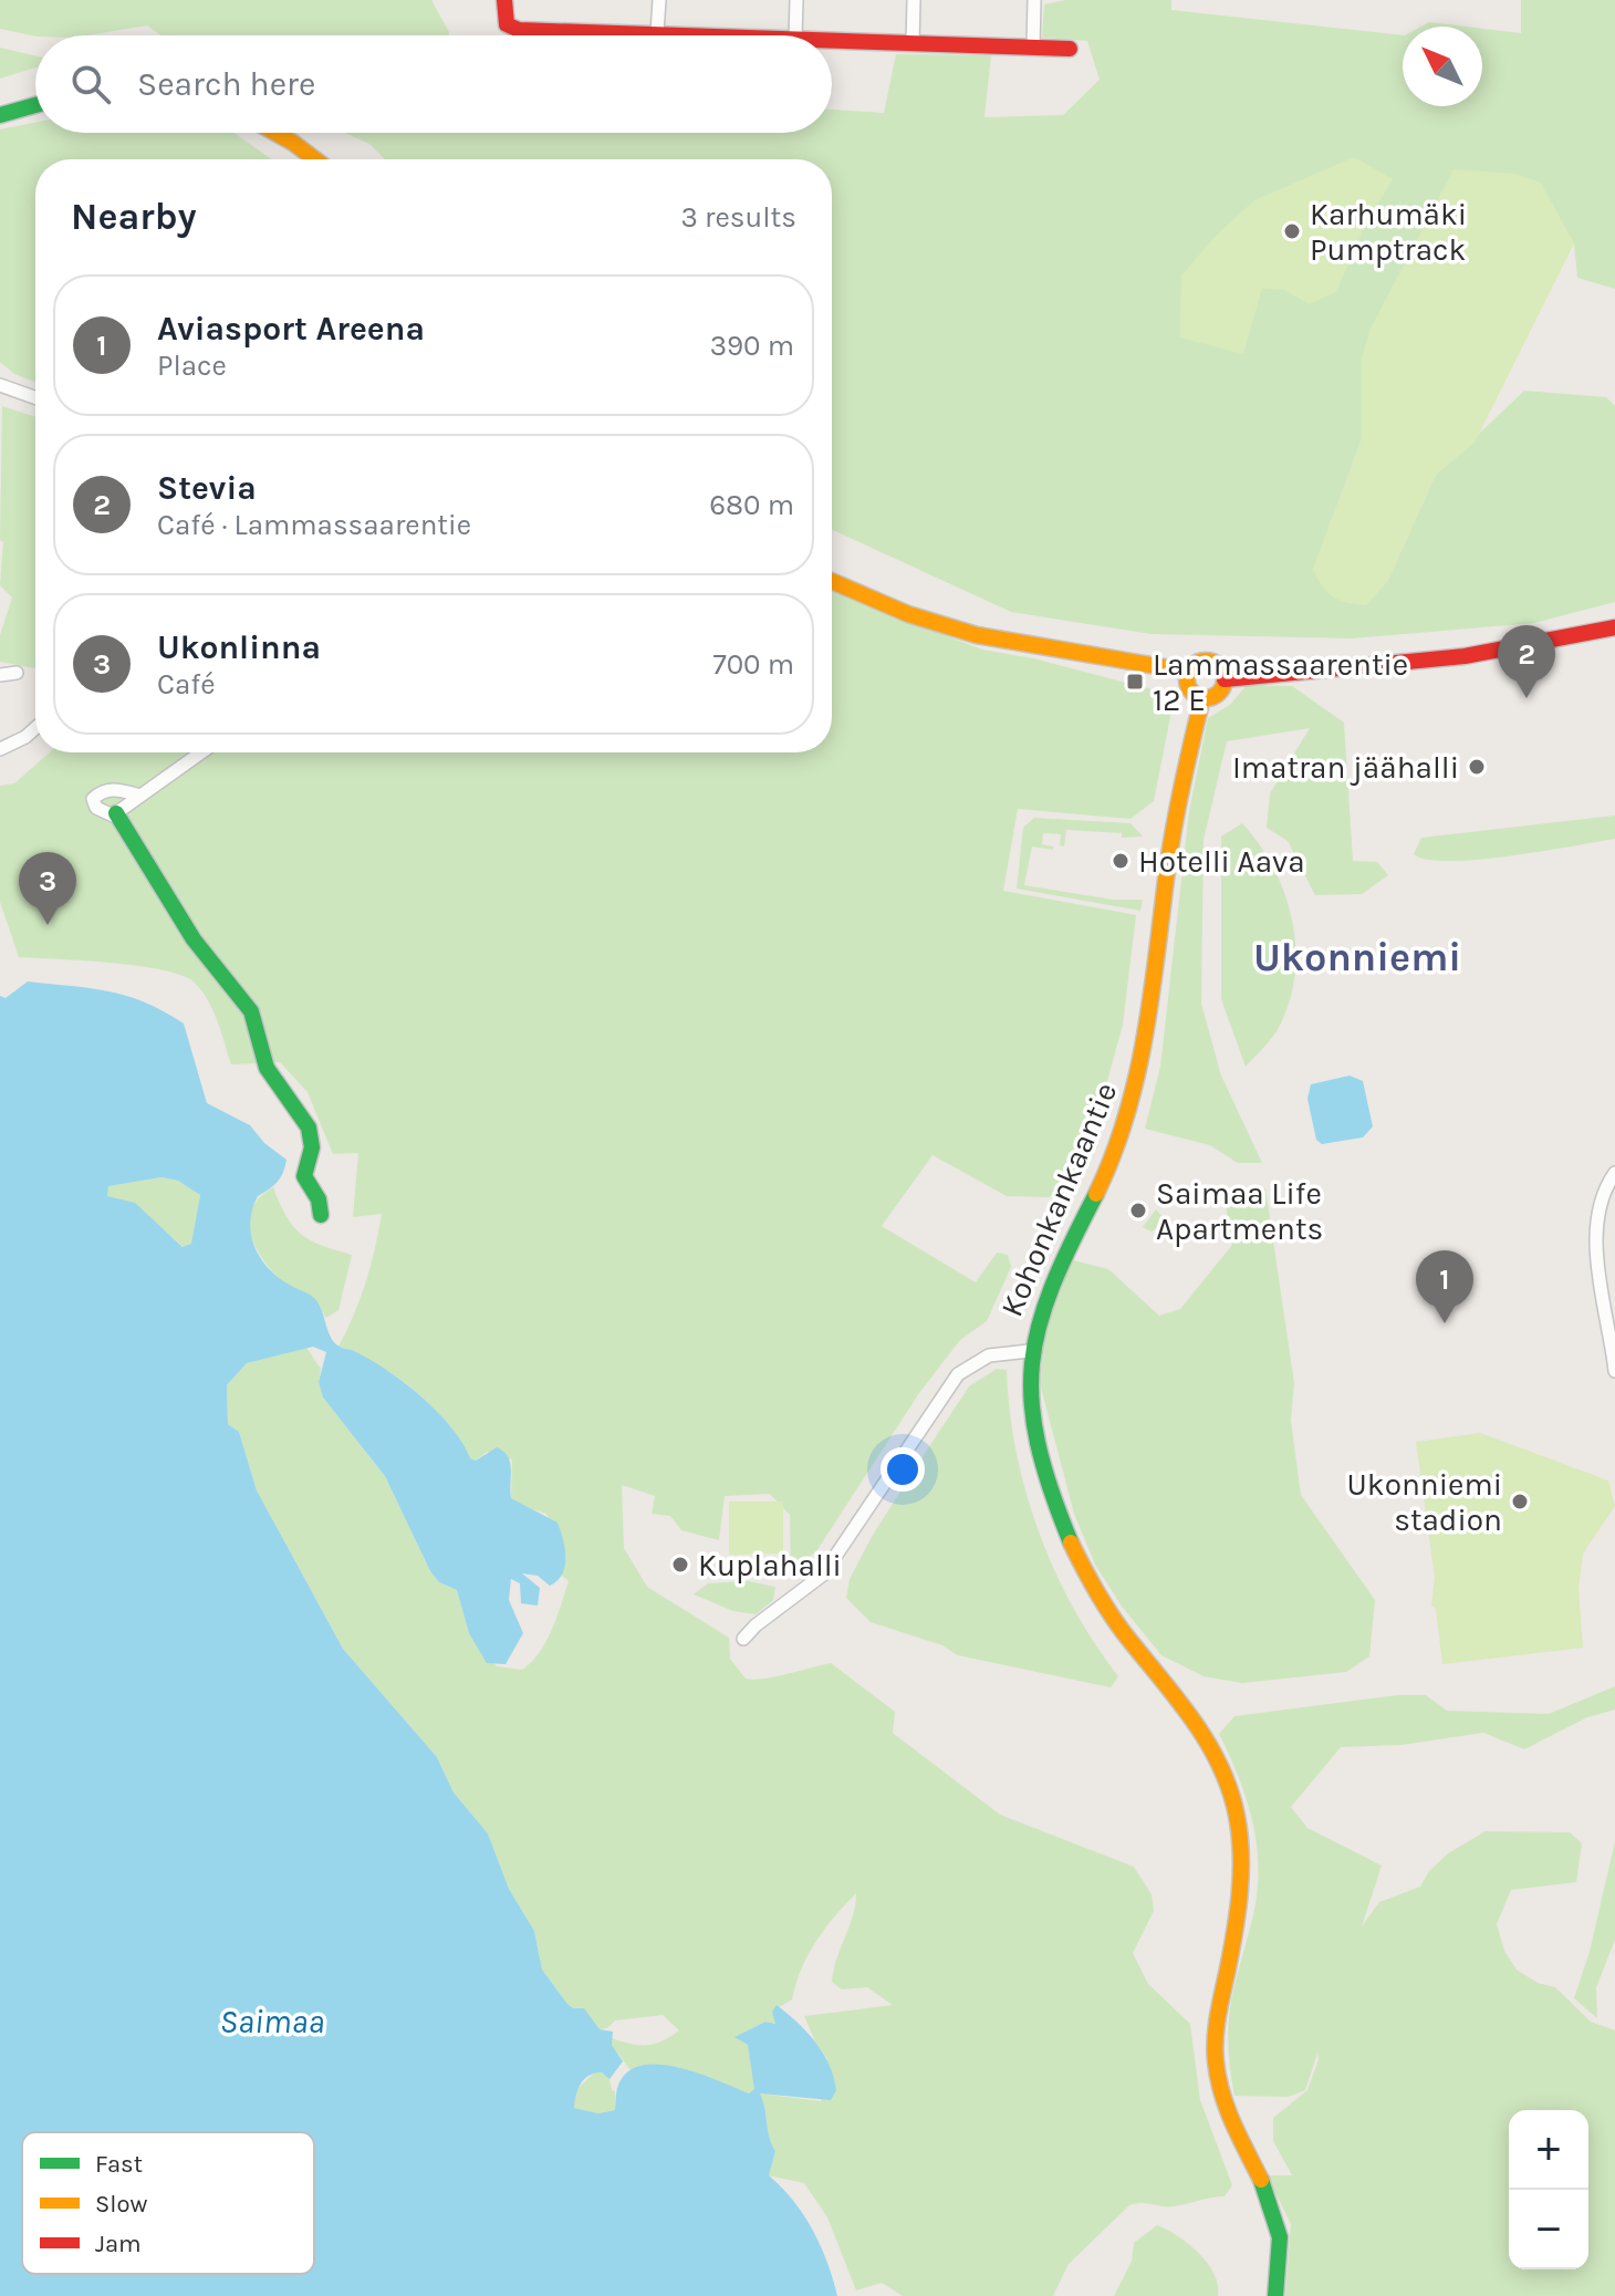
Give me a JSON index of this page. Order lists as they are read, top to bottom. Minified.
{"streets":{"street":["Kohonkankaantie"]},"districts":["Ukonniemi"],"water":["Saimaa"],"places":{"other":["Karhumäki Pumptrack","Imatran jäähalli","Hotelli Aava","Saimaa Life Apartments","Ukonniemi stadion","Kuplahalli"],"transit":["Lammassaarentie 12 E"]},"legend":["Fast","Slow","Jam"],"north":"top left","page":{"search":"Search here","heading":["Nearby","3 results"],"list":[{"mark":"1","name":"Aviasport Areena","note":"Place","value":"390 m"},{"mark":"2","name":"Stevia","note":"Café · Lammassaarentie","value":"680 m"},{"mark":"3","name":"Ukonlinna","note":"Café","value":"700 m"}],"pins":["2","3","1"],"map_buttons":["+","−"]}}
